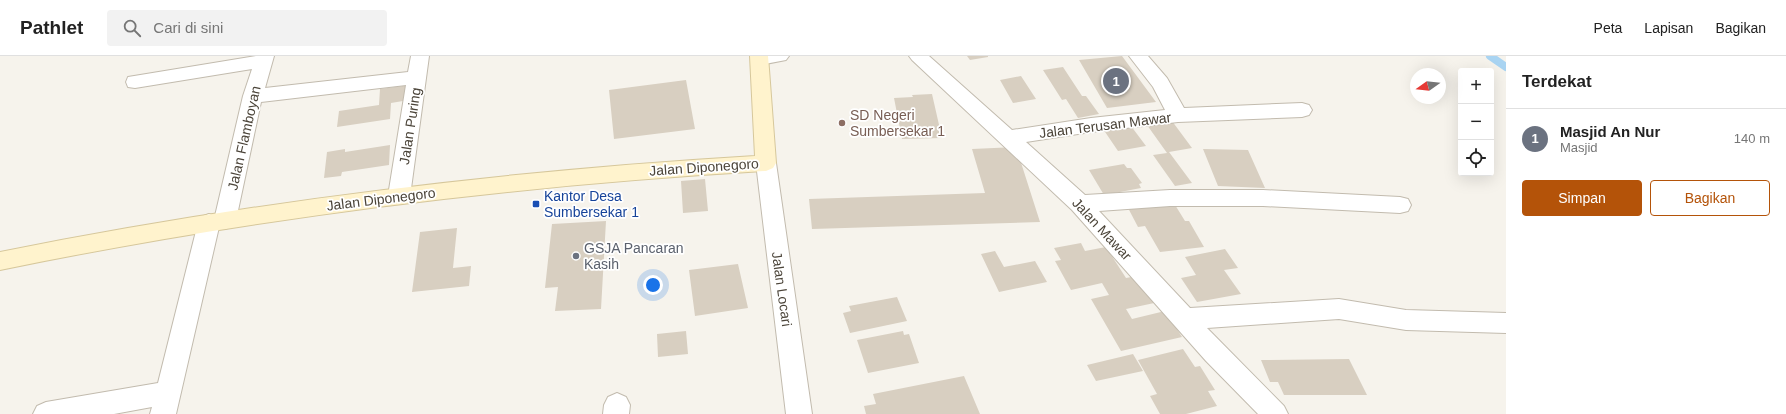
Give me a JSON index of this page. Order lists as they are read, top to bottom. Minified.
{"streets":{"main road":["Jalan Diponegoro"],"street":["Jalan Terusan Mawar","Jalan Puring","Jalan Flamboyan","Jalan Mawar","Jalan Locari"]},"crossings":[["Jalan Terusan Mawar","Jalan Mawar"],["Jalan Puring","Jalan Diponegoro"],["Jalan Flamboyan","Jalan Diponegoro"],["Jalan Diponegoro","Jalan Locari"]],"places":{"other":["SD Negeri Sumbersekar 1","GSJA Pancaran Kasih"],"transit":["Kantor Desa Sumbersekar 1"]},"north":"left","page":{"header":"Pathlet","search":"Cari di sini","nav":["Peta","Lapisan","Bagikan"],"heading":"Terdekat","pins":"1","map_buttons":["+","−"],"list":[{"mark":"1","name":"Masjid An Nur","note":"Masjid","value":"140 m"}],"buttons":["Simpan","Bagikan"]}}
